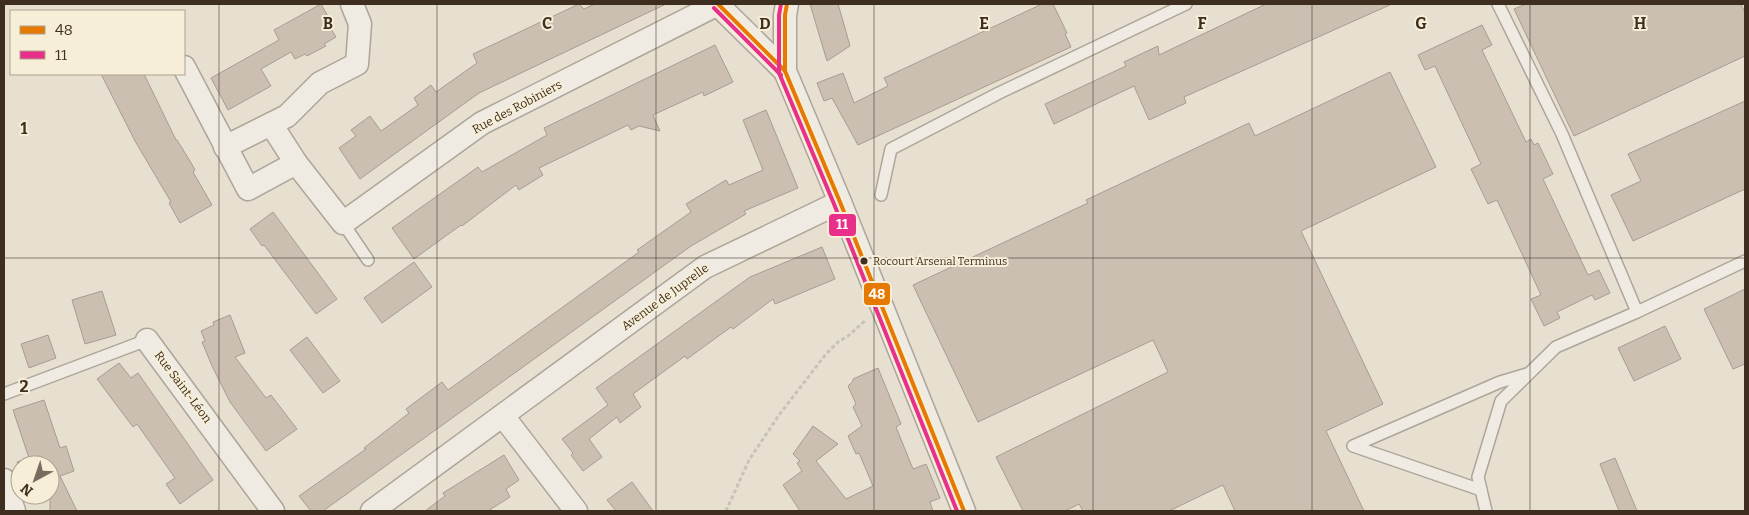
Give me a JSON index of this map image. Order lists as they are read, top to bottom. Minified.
{"streets":{"street":["Rue des Robiniers","Avenue de Juprelle","Rue Saint-Léon"]},"places":["Rocourt Arsenal Terminus"],"lines":["transit line 48","transit line 11"],"legend":["48","11"],"north":"bottom left","grid":{"columns":["B","C","D","E","F","G","H"],"rows":["1","2"]}}
